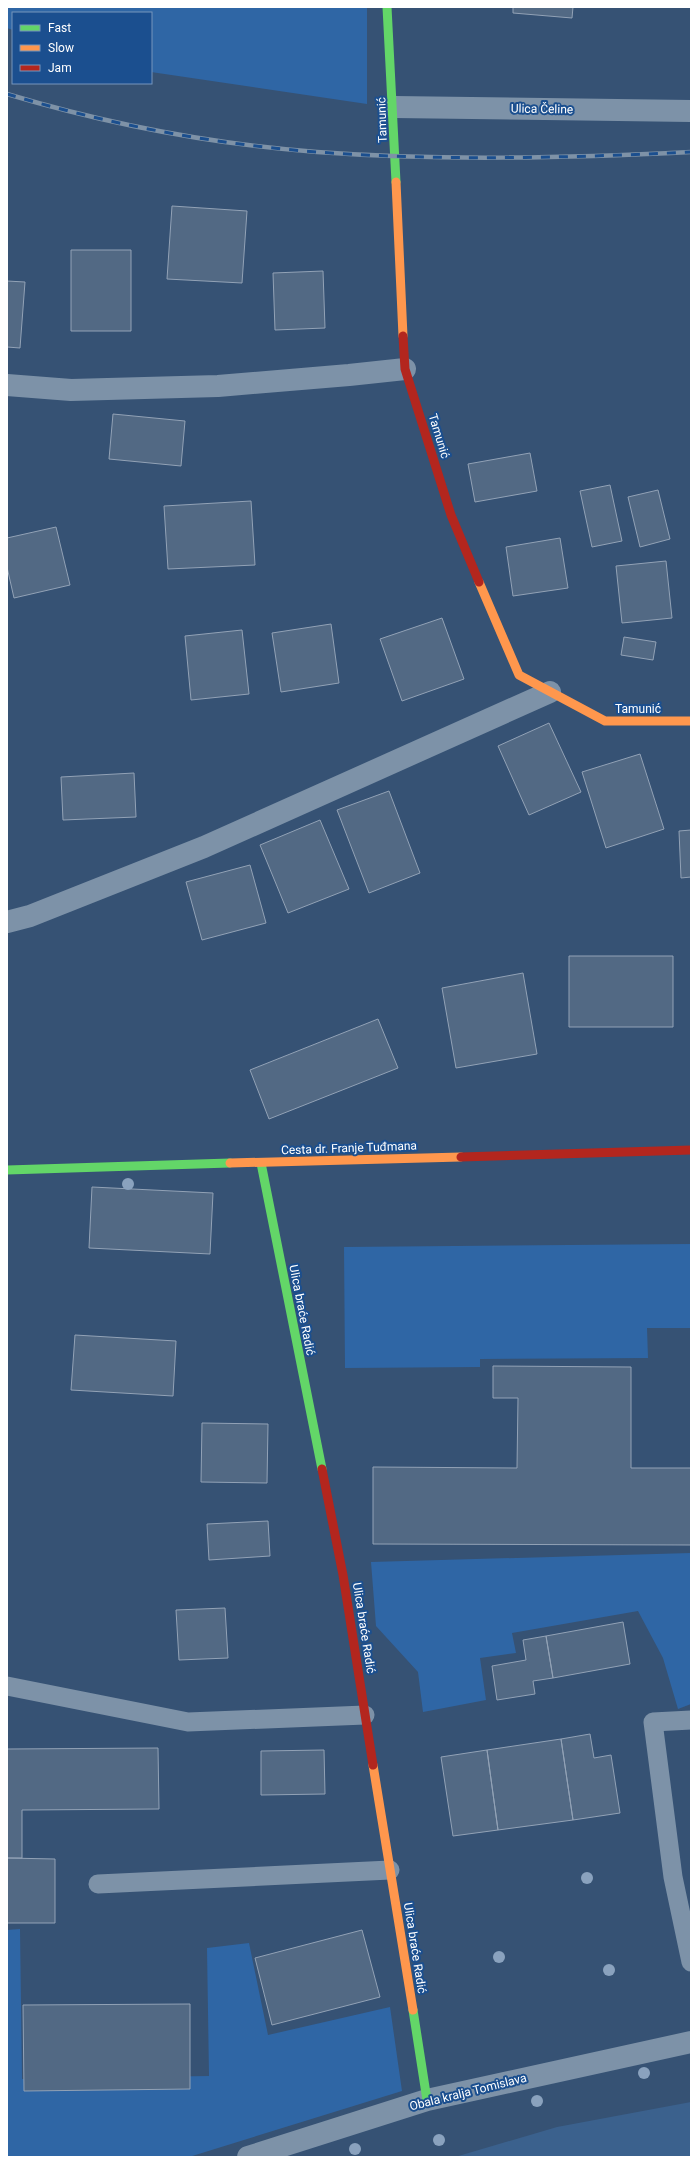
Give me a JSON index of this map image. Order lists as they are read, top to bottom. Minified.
{"streets":{"street":["Ulica Čeline","Tamunić","Cesta dr. Franje Tuđmana","Ulica braće Radić","Obala kralja Tomislava"]},"crossings":[["Ulica Čeline","Tamunić"],["Cesta dr. Franje Tuđmana","Ulica braće Radić"],["Ulica braće Radić","Obala kralja Tomislava"]],"legend":["Fast","Slow","Jam"]}
